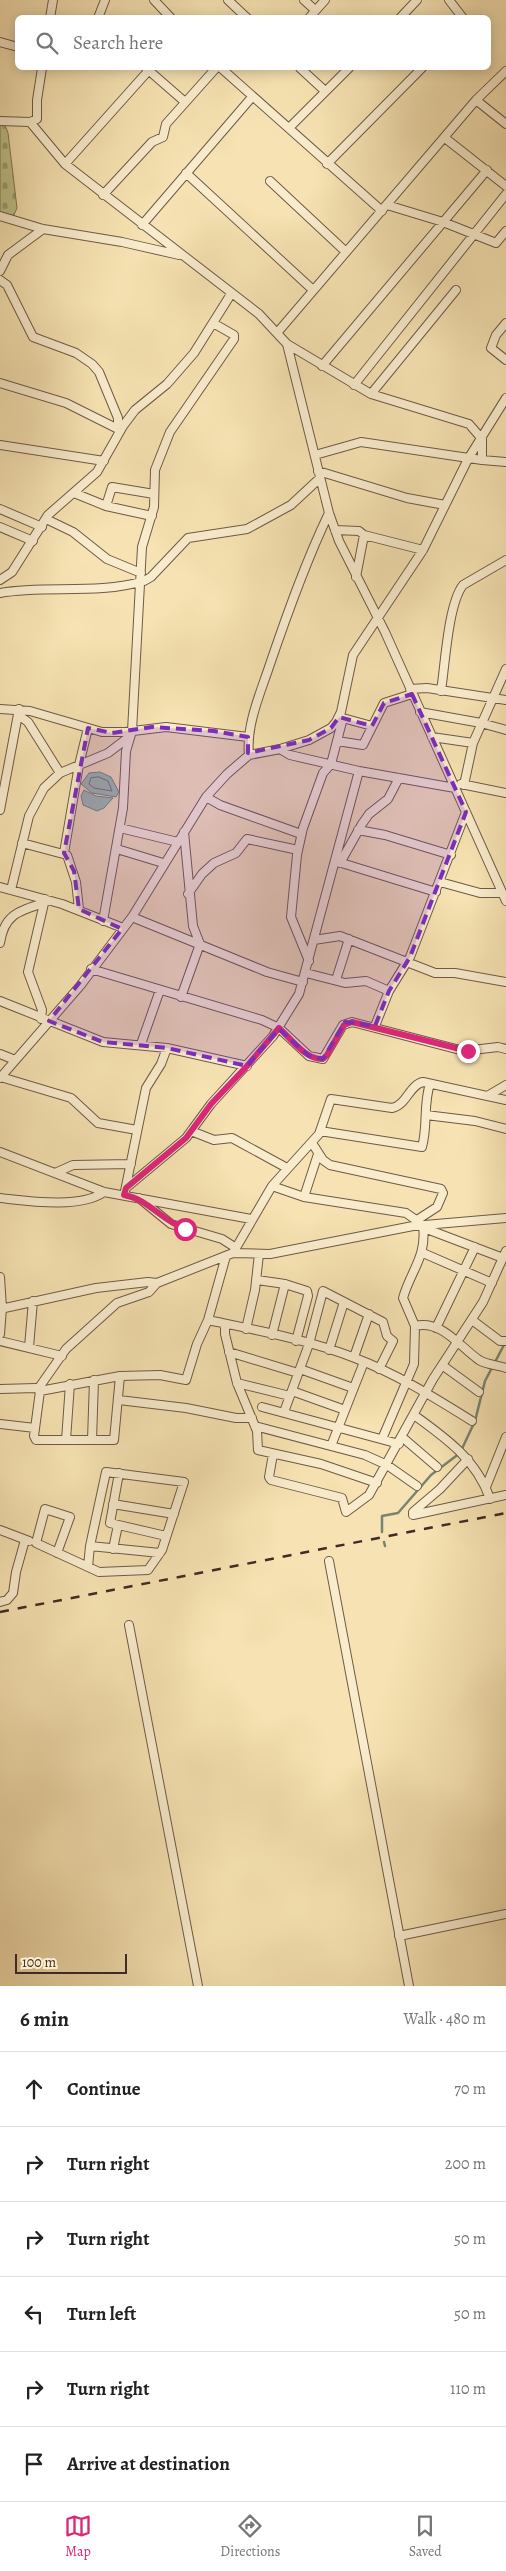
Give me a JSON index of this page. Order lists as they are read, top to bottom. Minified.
{"scale_bar":"100 m","page":{"search":"Search here","scale":"100 m","heading":["6 min","Walk · 480 m"],"list":[["Continue","70 m"],["Turn right","200 m"],["Turn right","50 m"],["Turn left","50 m"],["Turn right","110 m"],"Arrive at destination"],"nav":["Map","Directions","Saved"]}}
